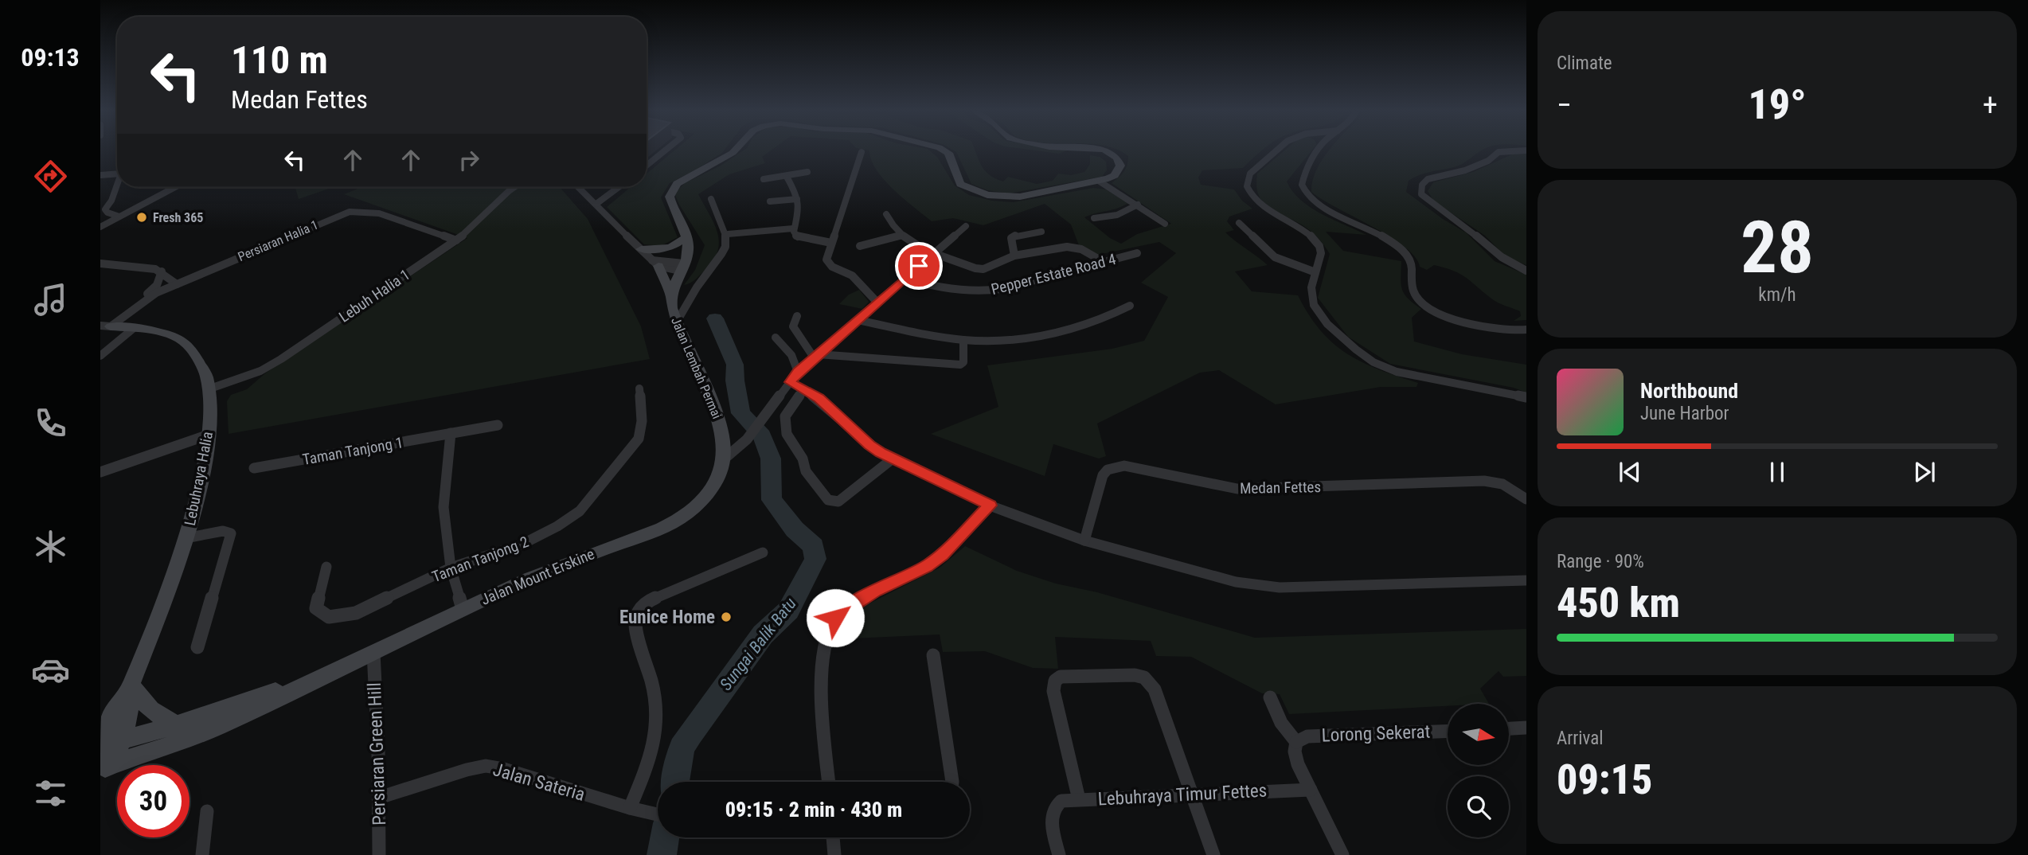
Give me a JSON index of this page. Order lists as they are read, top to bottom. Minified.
{"streets":{"main road":["Jalan Lembah Permai","Lebuhraya Halia","Jalan Mount Erskine"],"street":["Persiaran Halia 1","Pepper Estate Road 4","Lebuh Halia 1","Taman Tanjong 1","Medan Fettes","Taman Tanjong 2","Lorong Sekerat","Persiaran Green Hill","Jalan Sateria","Lebuhraya Timur Fettes"]},"crossings":[["Persiaran Halia 1","Lebuh Halia 1"],["Persiaran Halia 1","Lebuhraya Halia"],["Lebuh Halia 1","Lebuhraya Halia"],["Jalan Lembah Permai","Jalan Mount Erskine"],["Lebuhraya Halia","Jalan Mount Erskine"],["Jalan Mount Erskine","Persiaran Green Hill"],["Persiaran Green Hill","Jalan Sateria"]],"water":["Sungai Balik Batu"],"places":["Fresh 365","Eunice Home"],"north":"right","page":{"tabs":"09:13","tile":["Climate",["28","km/h"],["Range · 90%","450 km"],["Arrival","09:15"]],"turn":["110 m","Medan Fettes"],"heat":["−","19°","+"],"song":["Northbound","June Harbor"],"limit":"30","trip":"09:15 · 2 min · 430 m"}}
